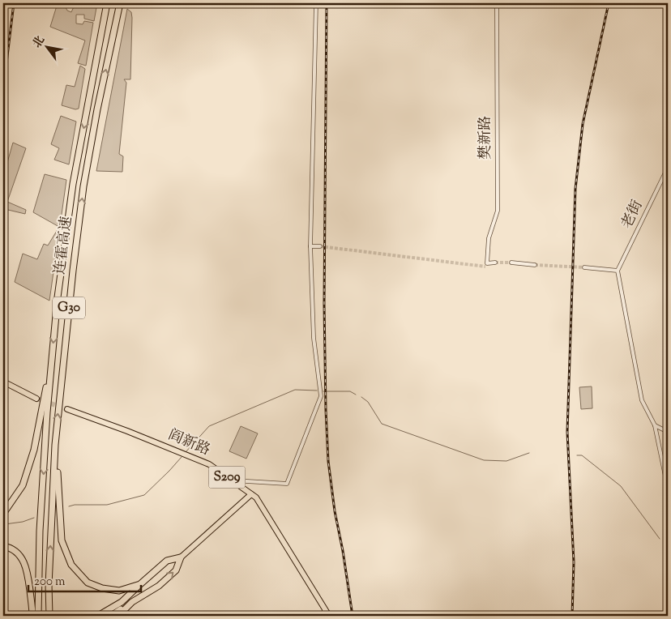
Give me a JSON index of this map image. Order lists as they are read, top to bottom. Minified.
{"streets":{"highway":["连霍高速","G30"],"main road":["阎新路","S209"],"street":["樊新路","老街"]},"scale_bar":"200 m","north":"top left"}
